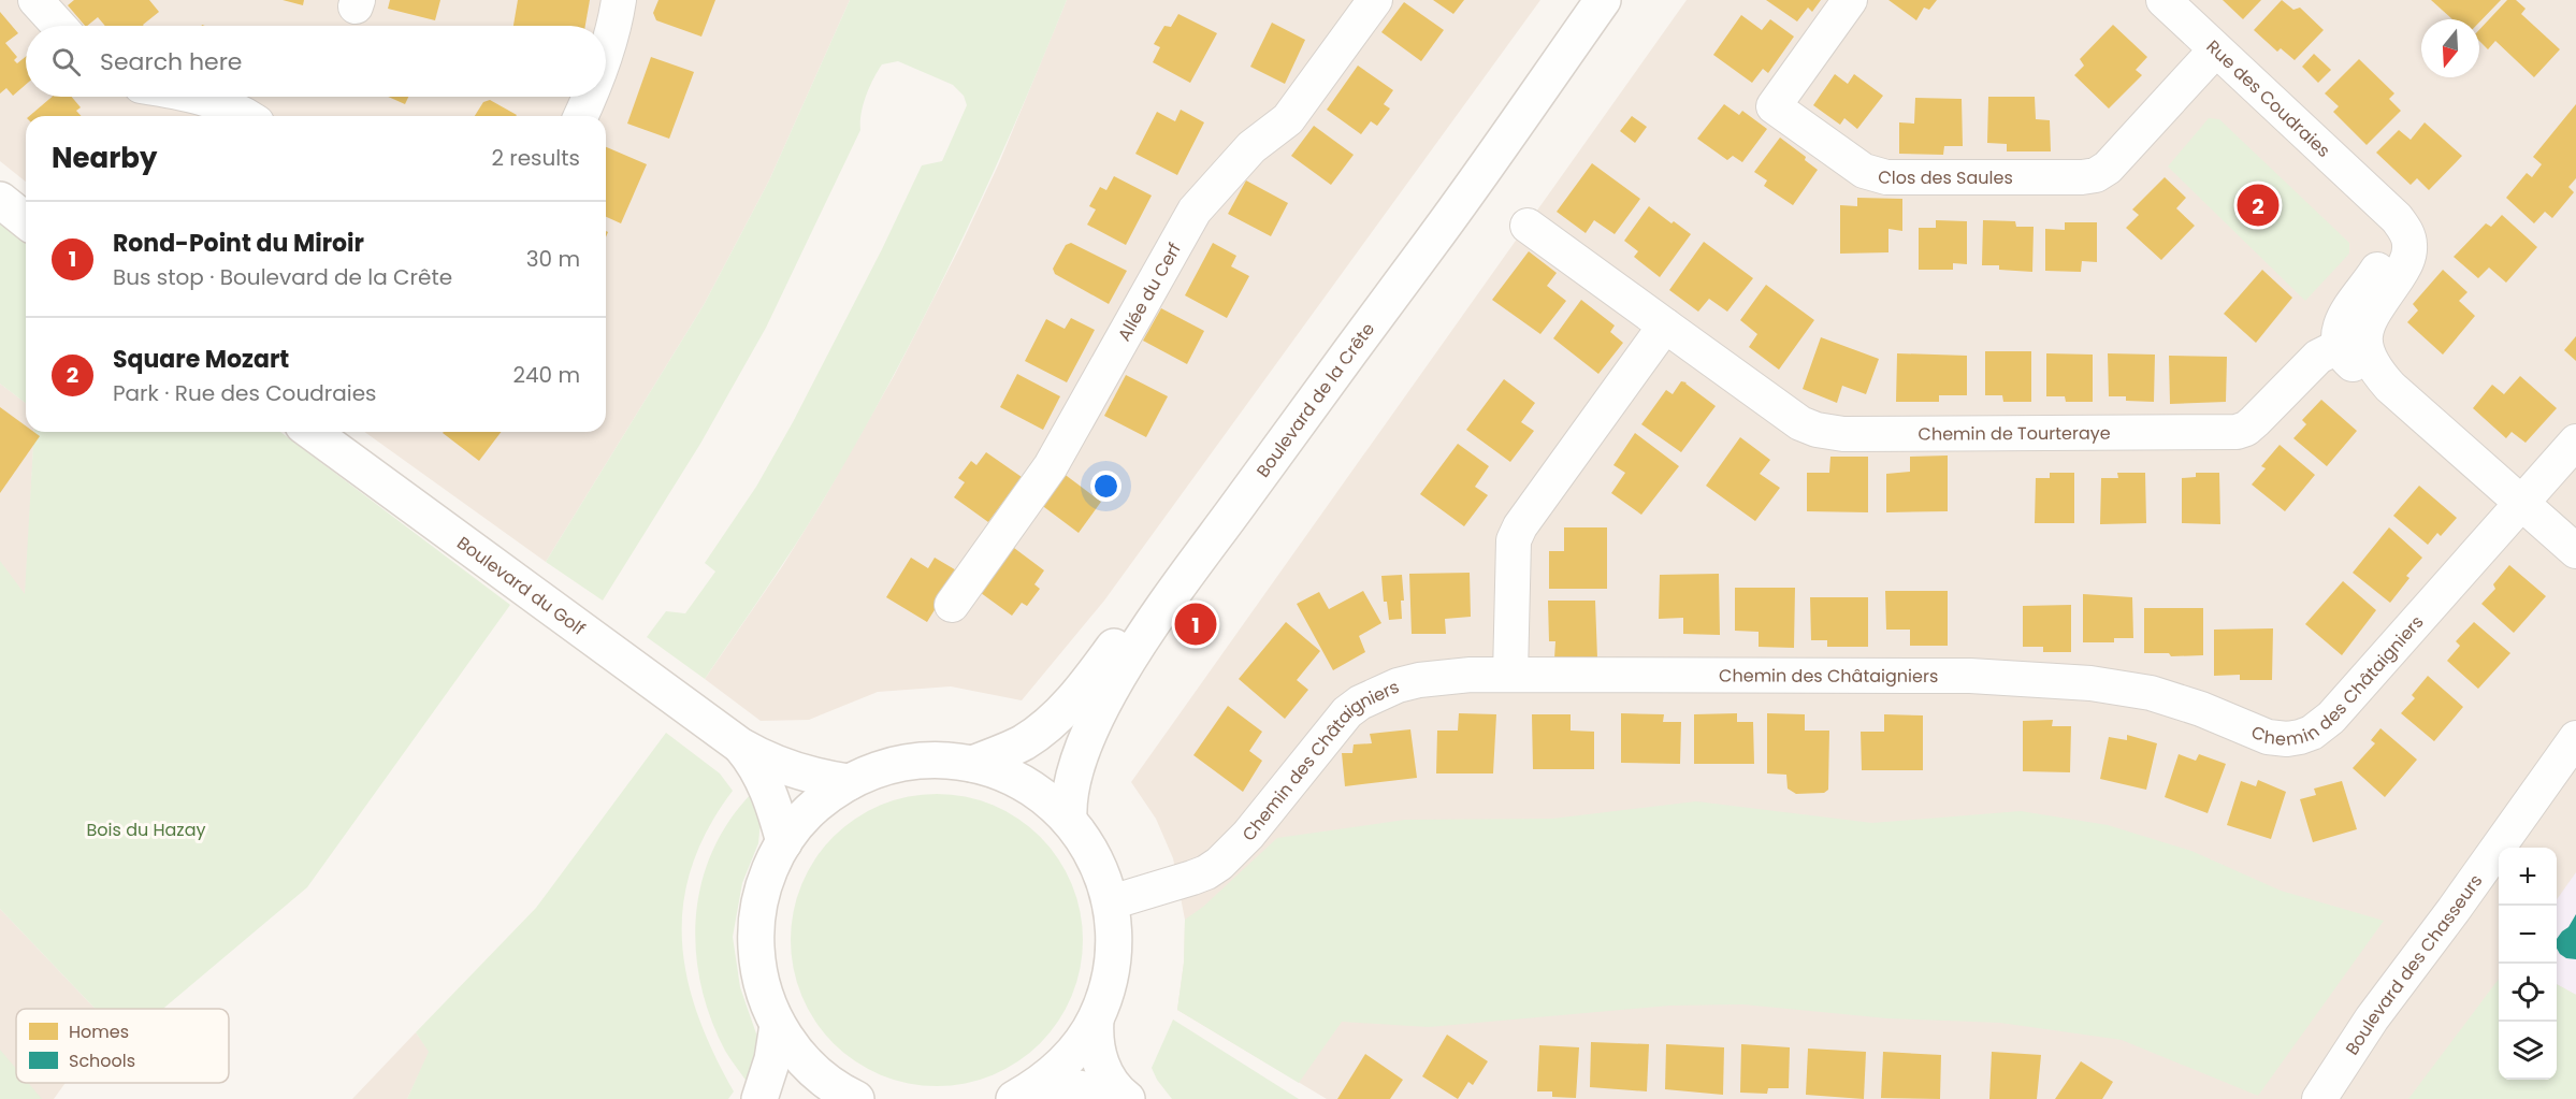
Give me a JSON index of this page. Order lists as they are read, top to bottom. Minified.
{"streets":{"main road":["Boulevard de la Crête","Boulevard du Golf"],"street":["Rue des Coudraies","Clos des Saules","Allée du Cerf","Chemin de Tourteraye","Chemin des Châtaigniers","Boulevard des Chasseurs"]},"crossings":[["Rue des Coudraies","Clos des Saules"],["Rue des Coudraies","Chemin de Tourteraye"]],"parks":["Bois du Hazay"],"legend":["Homes","Schools"],"north":"bottom","page":{"search":"Search here","heading":["Nearby","2 results"],"pins":["2","1"],"list":[{"mark":"1","name":"Rond-Point du Miroir","note":"Bus stop · Boulevard de la Crête","value":"30 m"},{"mark":"2","name":"Square Mozart","note":"Park · Rue des Coudraies","value":"240 m"}],"map_buttons":["+","−"]}}
